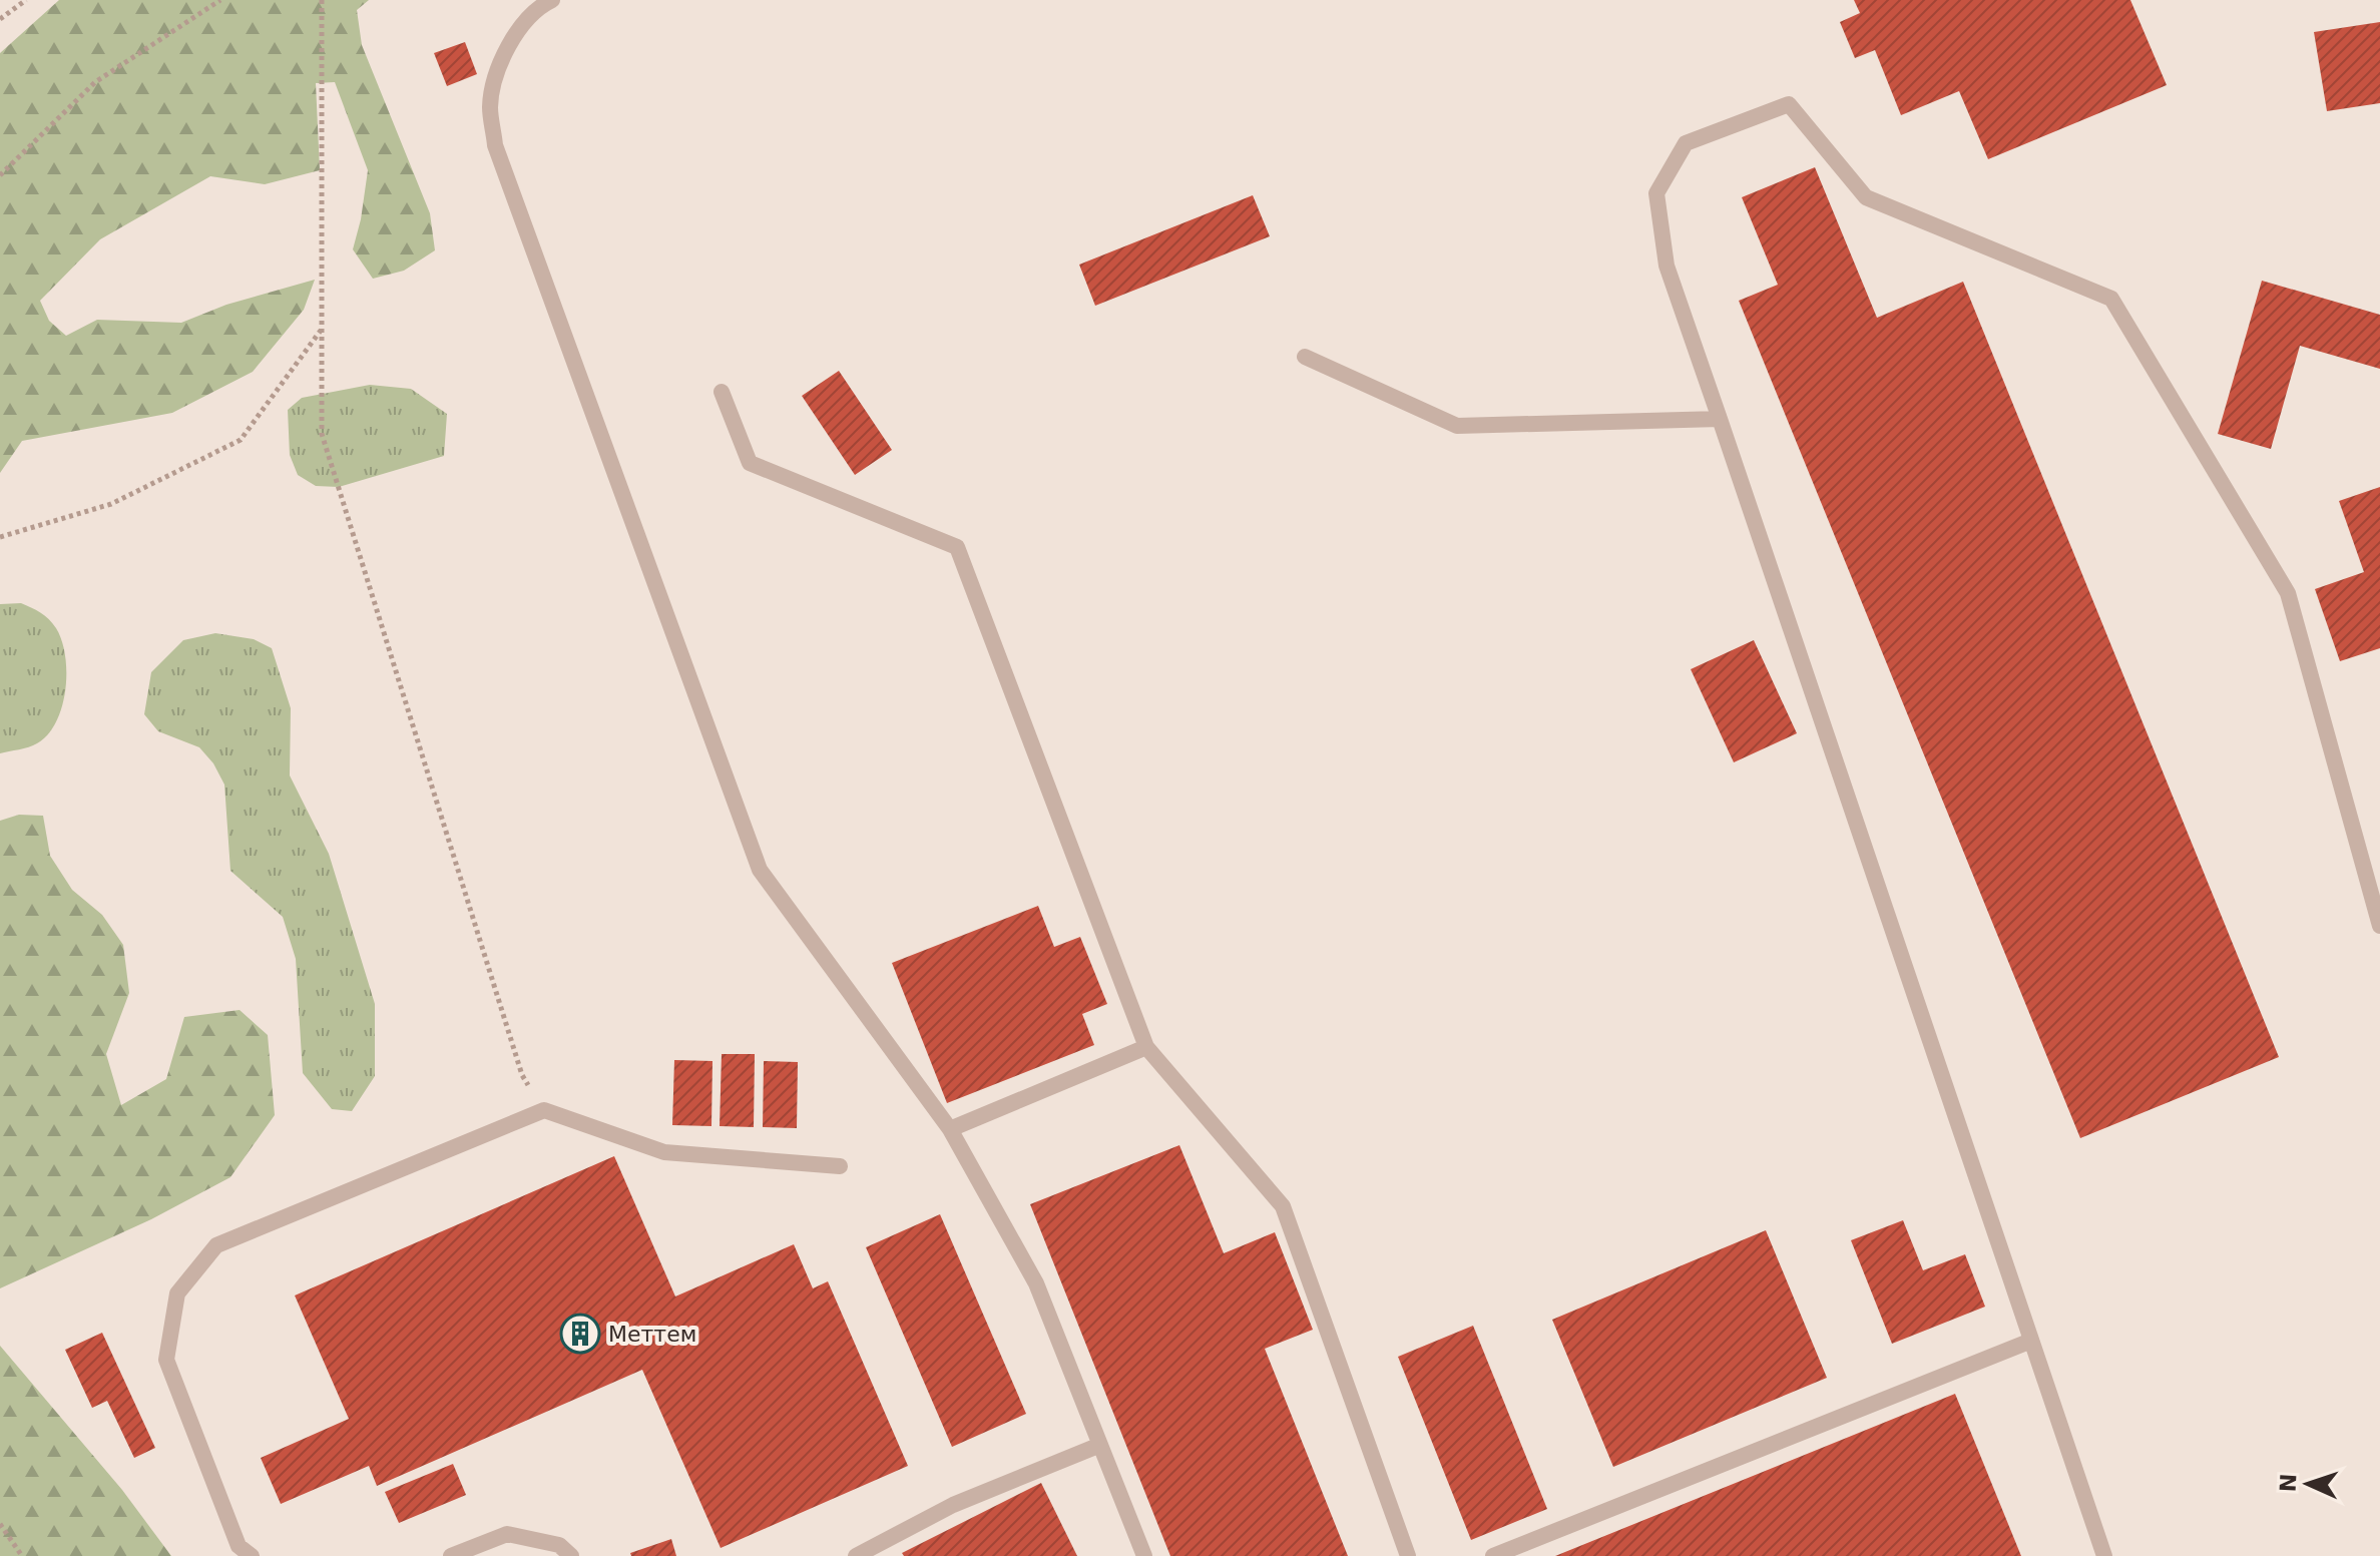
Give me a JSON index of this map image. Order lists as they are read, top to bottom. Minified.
{"places":{"building":["Меттем"]},"north":"left"}
